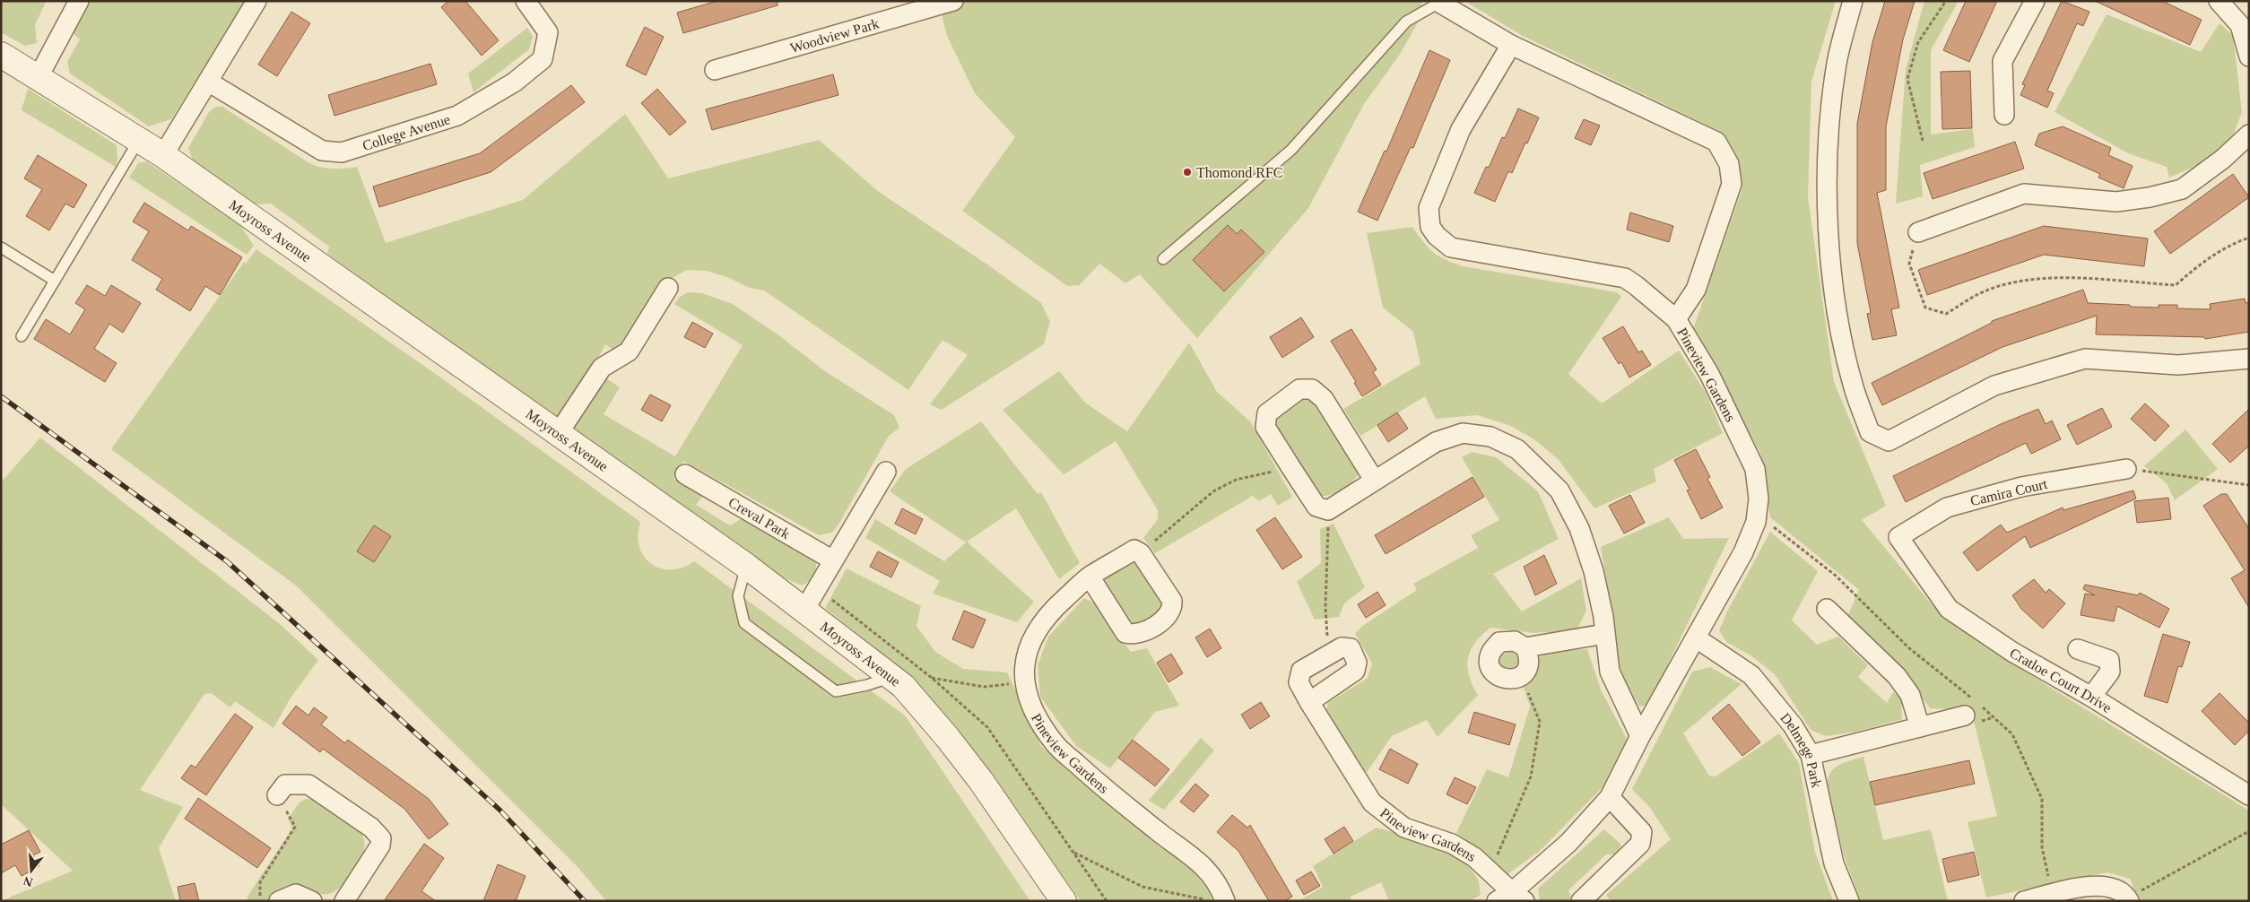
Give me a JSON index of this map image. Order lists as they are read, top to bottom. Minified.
{"streets":{"street":["Woodview Park","College Avenue","Moyross Avenue","Pineview Gardens","Camira Court","Creval Park","Cratloe Court Drive","Delmege Park"]},"crossings":[["Pineview Gardens","Delmege Park"],["Camira Court","Cratloe Court Drive"]],"places":["Thomond RFC"],"north":"bottom"}
